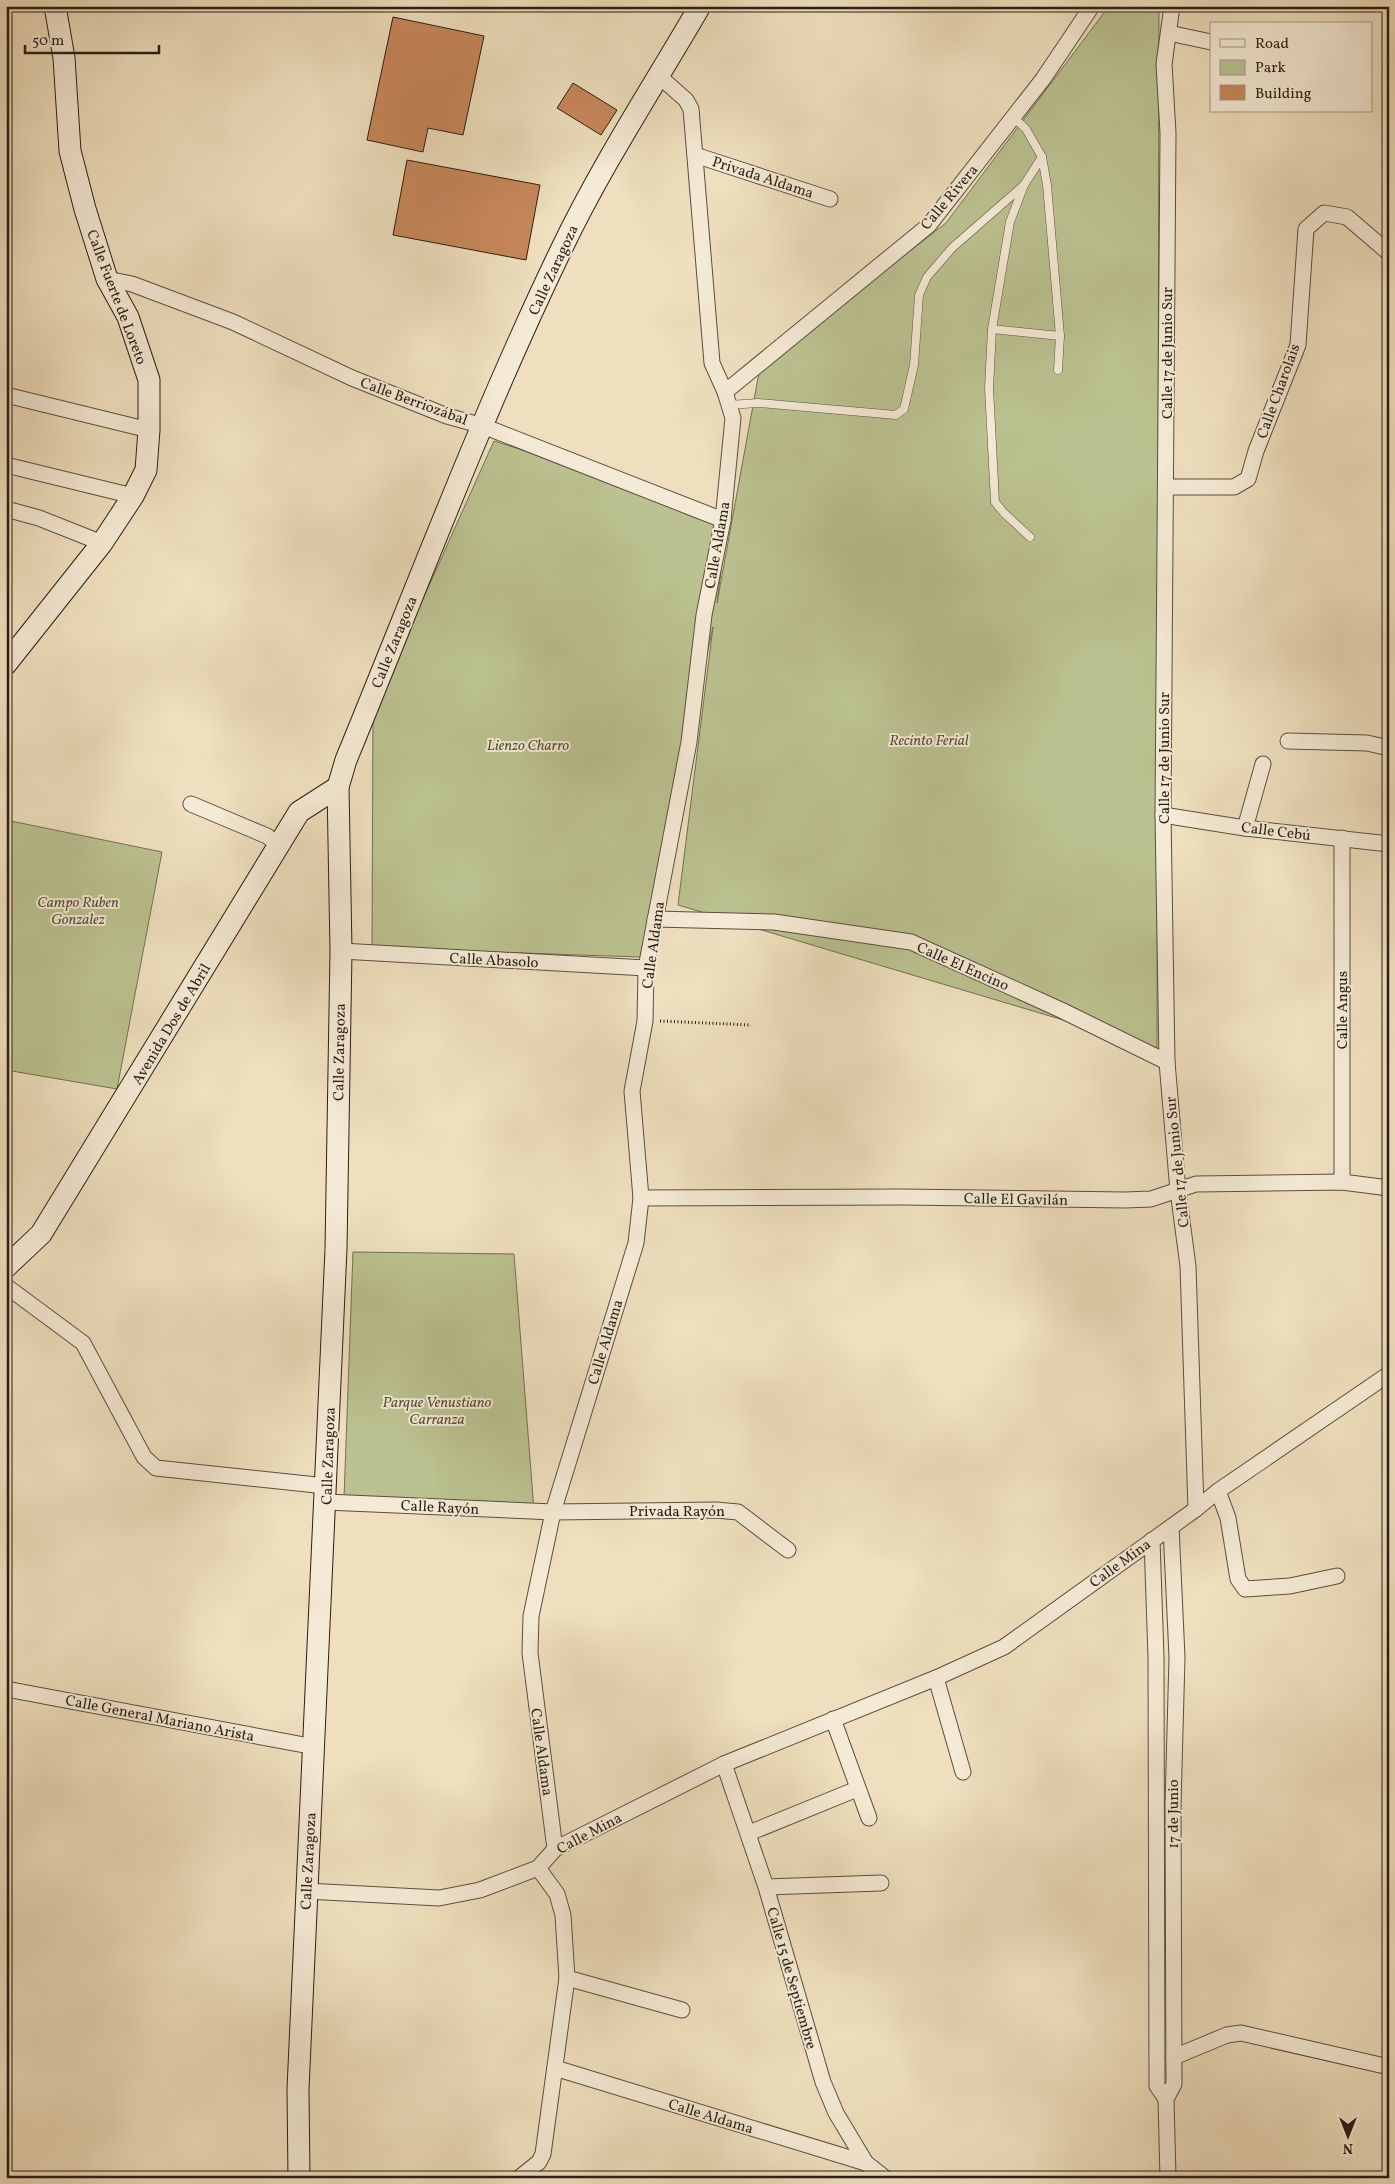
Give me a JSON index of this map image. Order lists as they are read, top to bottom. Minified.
{"streets":{"main road":["Calle Zaragoza","Calle Fuerte de Loreto","Avenida Dos de Abril"],"street":["Privada Aldama","Calle Rivera","Calle 17 de Junio Sur","Calle Charolais","Calle Berriozábal","Calle Aldama","Calle Cebú","Calle Abasolo","Calle El Encino","Calle Angus","Calle El Gavilán","Calle Rayón","Privada Rayón","Calle Mina","Calle General Mariano Arista","17 de Junio","Calle 15 de Septiembre"]},"crossings":[["Privada Aldama","Calle Aldama"],["Calle Rivera","Calle Aldama"],["Calle Zaragoza","Calle Berriozábal"],["Calle Zaragoza","Calle Aldama"],["Calle Zaragoza","Calle Abasolo"],["Calle Zaragoza","Avenida Dos de Abril"],["Calle Zaragoza","Calle Rayón"],["Calle Zaragoza","Calle Mina"],["Calle Zaragoza","Calle General Mariano Arista"],["Calle Fuerte de Loreto","Calle Berriozábal"],["Calle 17 de Junio Sur","Calle Charolais"],["Calle 17 de Junio Sur","Calle Cebú"],["Calle 17 de Junio Sur","Calle El Encino"],["Calle 17 de Junio Sur","Calle El Gavilán"],["Calle 17 de Junio Sur","Calle Mina"],["Calle Berriozábal","Calle Aldama"],["Calle Aldama","Calle Abasolo"],["Calle Aldama","Calle El Encino"],["Calle Aldama","Calle El Gavilán"],["Calle Aldama","Calle Rayón"],["Calle Aldama","Privada Rayón"],["Calle Aldama","Calle Mina"],["Calle Aldama","Calle 15 de Septiembre"],["Calle Cebú","Calle Angus"],["Calle Angus","Calle El Gavilán"],["Calle Rayón","Privada Rayón"],["Calle Mina","17 de Junio"],["Calle Mina","Calle 15 de Septiembre"]],"parks":["Recinto Ferial","Lienzo Charro","Campo Ruben Gonzalez","Parque Venustiano Carranza"],"legend":["Road","Park","Building"],"scale_bar":"50 m","north":"bottom"}
